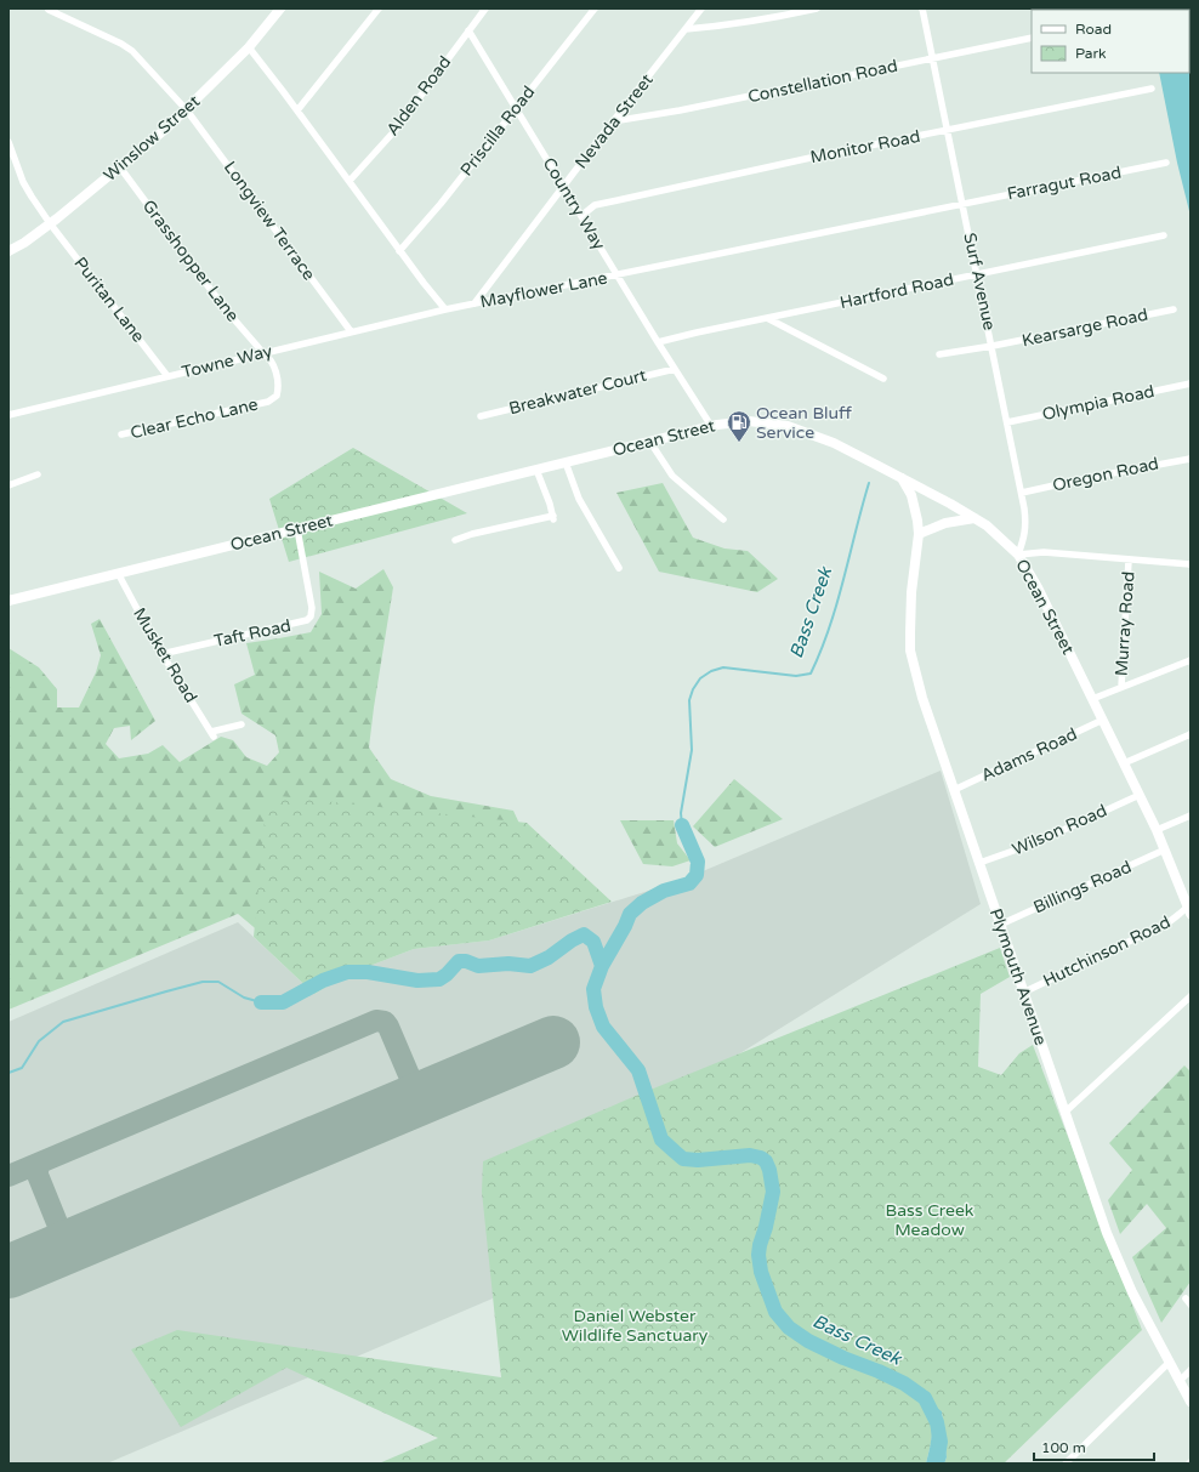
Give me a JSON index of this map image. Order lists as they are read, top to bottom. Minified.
{"streets":{"main road":["Winslow Street","Ocean Street","Plymouth Avenue"],"street":["Constellation Road","Alden Road","Nevada Street","Priscilla Road","Monitor Road","Farragut Road","Country Way","Longview Terrace","Grasshopper Lane","Surf Avenue","Mayflower Lane","Hartford Road","Puritan Lane","Kearsarge Road","Towne Way","Breakwater Court","Olympia Road","Clear Echo Lane","Oregon Road","Murray Road","Taft Road","Musket Road","Adams Road","Wilson Road","Billings Road","Hutchinson Road"]},"crossings":[["Constellation Road","Nevada Street"],["Constellation Road","Surf Avenue"],["Alden Road","Country Way"],["Nevada Street","Country Way"],["Nevada Street","Mayflower Lane"],["Priscilla Road","Country Way"],["Winslow Street","Longview Terrace"],["Winslow Street","Grasshopper Lane"],["Winslow Street","Puritan Lane"],["Monitor Road","Country Way"],["Monitor Road","Surf Avenue"],["Farragut Road","Surf Avenue"],["Farragut Road","Mayflower Lane"],["Country Way","Mayflower Lane"],["Country Way","Hartford Road"],["Country Way","Breakwater Court"],["Country Way","Ocean Street"],["Longview Terrace","Towne Way"],["Grasshopper Lane","Towne Way"],["Grasshopper Lane","Clear Echo Lane"],["Surf Avenue","Mayflower Lane"],["Surf Avenue","Hartford Road"],["Surf Avenue","Kearsarge Road"],["Surf Avenue","Olympia Road"],["Surf Avenue","Ocean Street"],["Surf Avenue","Oregon Road"],["Mayflower Lane","Towne Way"],["Puritan Lane","Towne Way"],["Towne Way","Clear Echo Lane"],["Ocean Street","Taft Road"],["Ocean Street","Musket Road"],["Ocean Street","Adams Road"],["Ocean Street","Wilson Road"],["Ocean Street","Billings Road"],["Ocean Street","Hutchinson Road"],["Ocean Street","Plymouth Avenue"],["Taft Road","Musket Road"],["Adams Road","Plymouth Avenue"],["Wilson Road","Plymouth Avenue"],["Billings Road","Plymouth Avenue"],["Hutchinson Road","Plymouth Avenue"]],"water":["Bass Creek"],"parks":["Bass Creek Meadow","Daniel Webster Wildlife Sanctuary"],"places":{"fuel station":["Ocean Bluff Service"]},"legend":["Road","Park"],"scale_bar":"100 m"}
